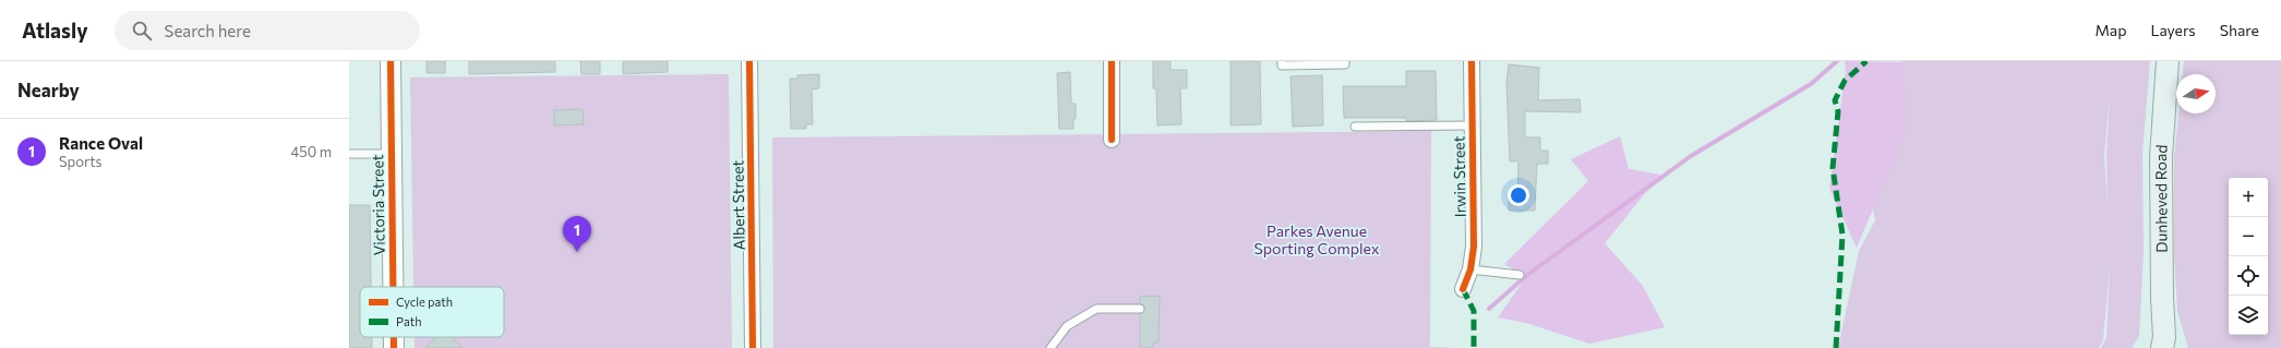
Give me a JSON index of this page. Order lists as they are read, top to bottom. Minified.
{"streets":{"main road":["Dunheved Road"],"street":["Irwin Street","Victoria Street","Albert Street"]},"parks":["Parkes Avenue Sporting Complex"],"legend":["Cycle path","Path"],"north":"right","page":{"header":"Atlasly","search":"Search here","nav":["Map","Layers","Share"],"heading":"Nearby","list":[{"mark":"1","name":"Rance Oval","note":"Sports","value":"450 m"}],"map_buttons":["+","−"],"pins":"1"}}
